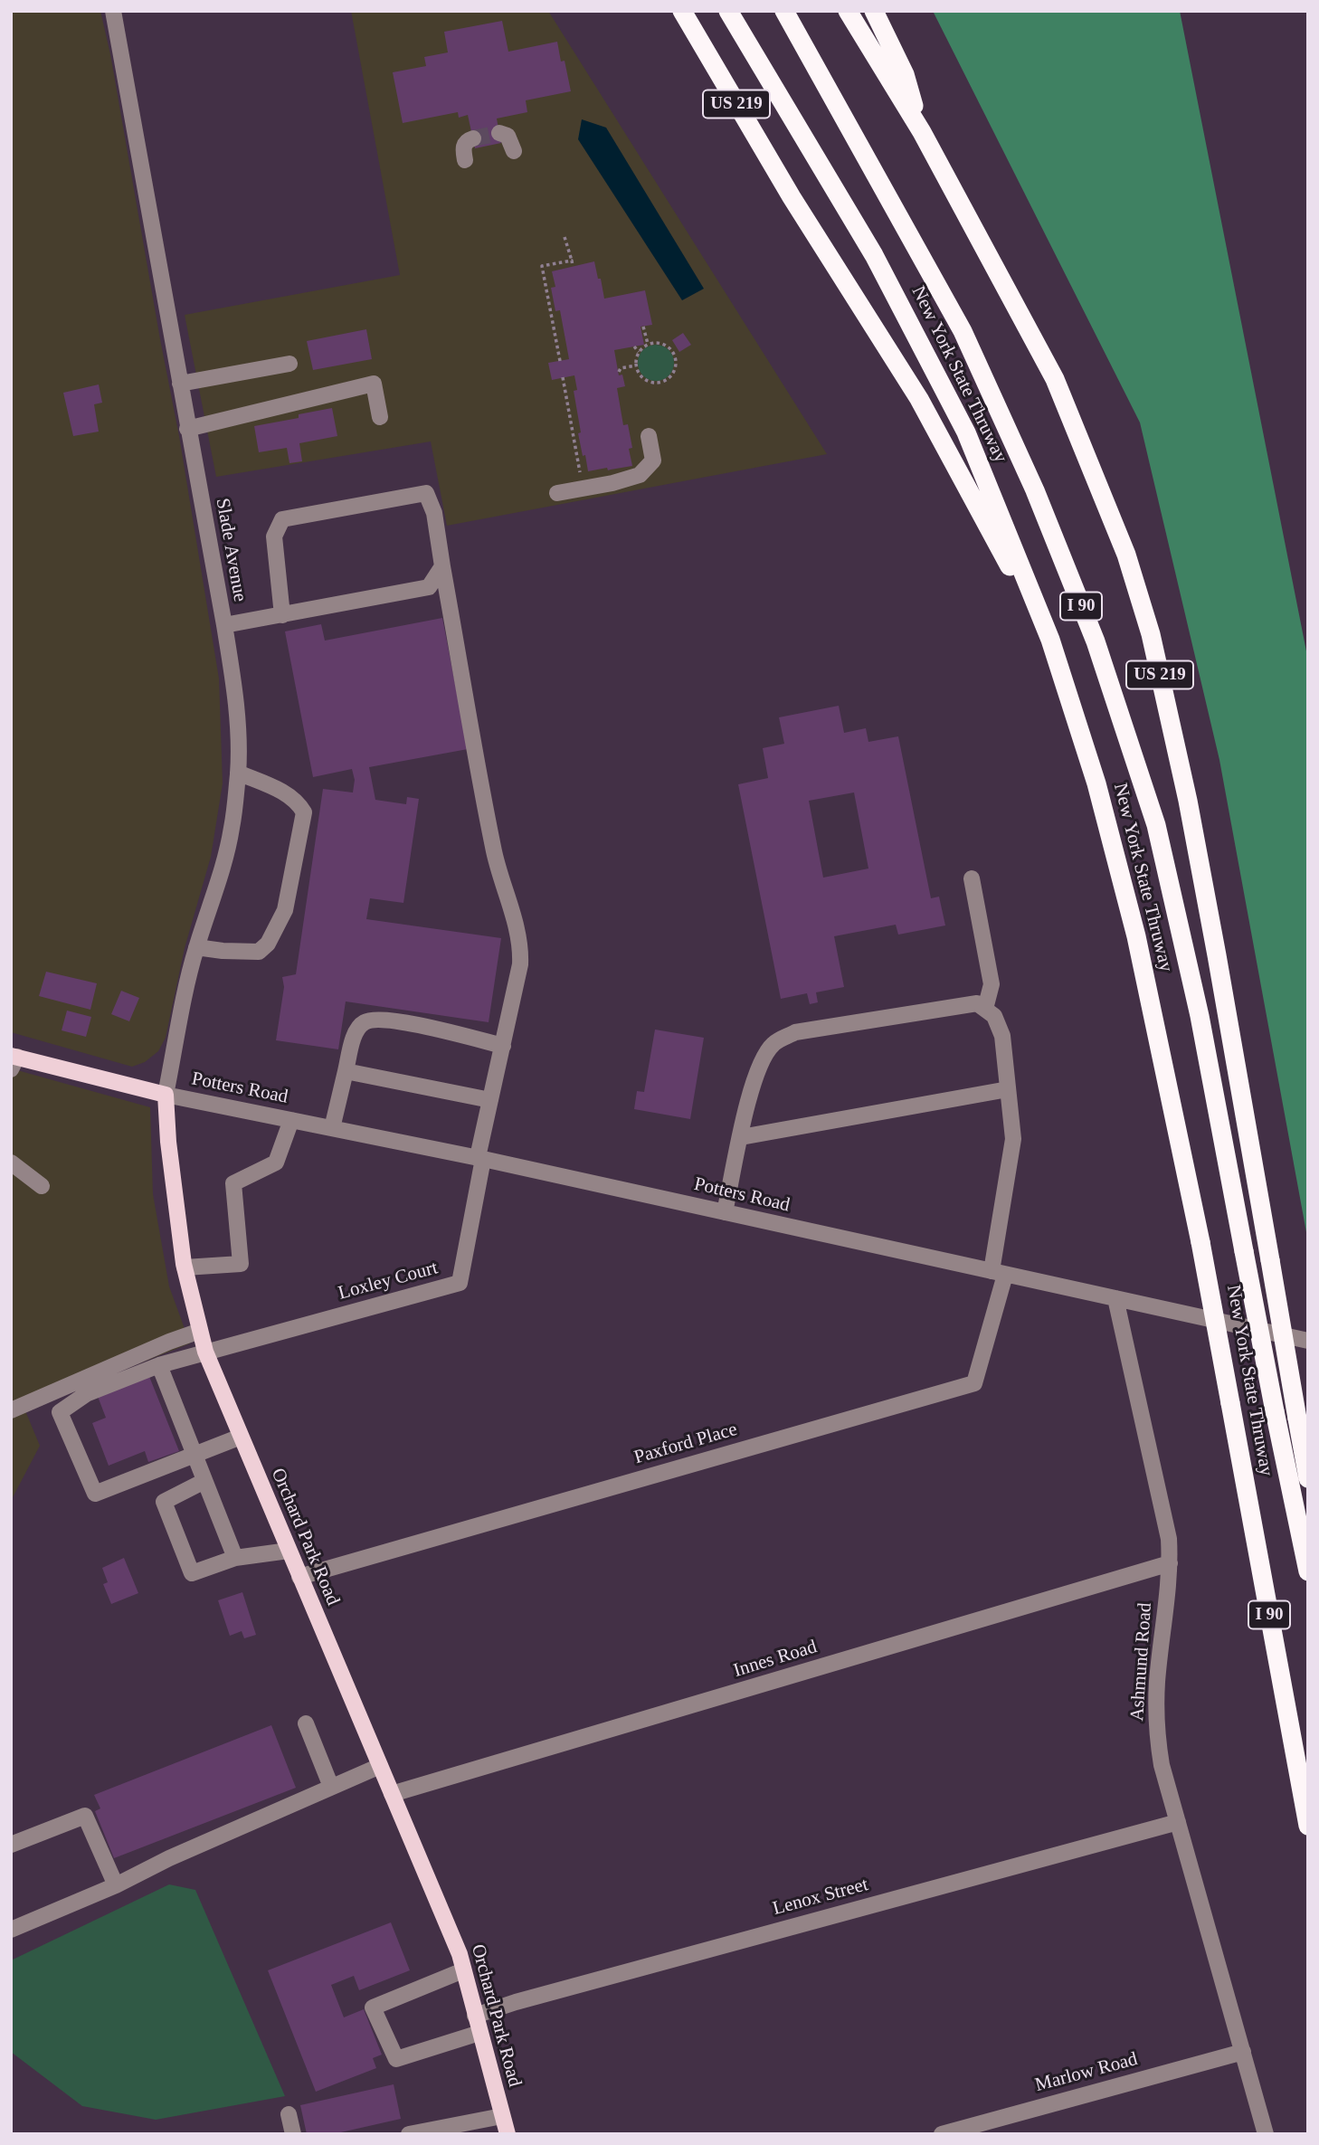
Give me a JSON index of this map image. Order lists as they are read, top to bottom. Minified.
{"streets":{"highway":["US 219","New York State Thruway","I 90"],"main road":["Orchard Park Road"],"street":["Slade Avenue","Potters Road","Loxley Court","Paxford Place","Innes Road","Ashmund Road","Lenox Street","Marlow Road"]},"crossings":[["US 219","New York State Thruway"],["Slade Avenue","Potters Road"],["Slade Avenue","Orchard Park Road"],["Potters Road","Loxley Court"],["Potters Road","Paxford Place"],["Potters Road","Orchard Park Road"],["Potters Road","Ashmund Road"],["Loxley Court","Orchard Park Road"],["Paxford Place","Orchard Park Road"],["Orchard Park Road","Innes Road"],["Orchard Park Road","Lenox Street"],["Innes Road","Ashmund Road"],["Ashmund Road","Lenox Street"],["Ashmund Road","Marlow Road"]]}
